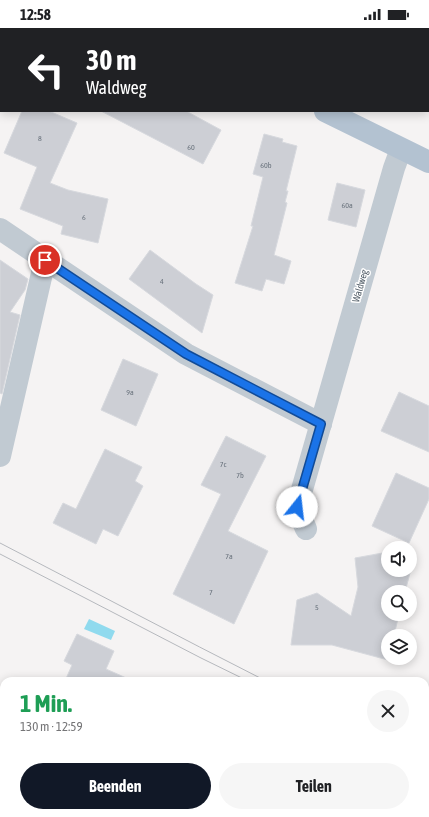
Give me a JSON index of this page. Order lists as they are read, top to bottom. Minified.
{"streets":{"street":["Waldweg"]},"house_numbers":["8","60","60b","60a","6","4","9a","7c","7b","7a","7","5"],"page":{"status":"12:58","turn":["30 m","Waldweg"],"heading":["1 Min.","130 m · 12:59"],"buttons":["Beenden","Teilen"]}}
